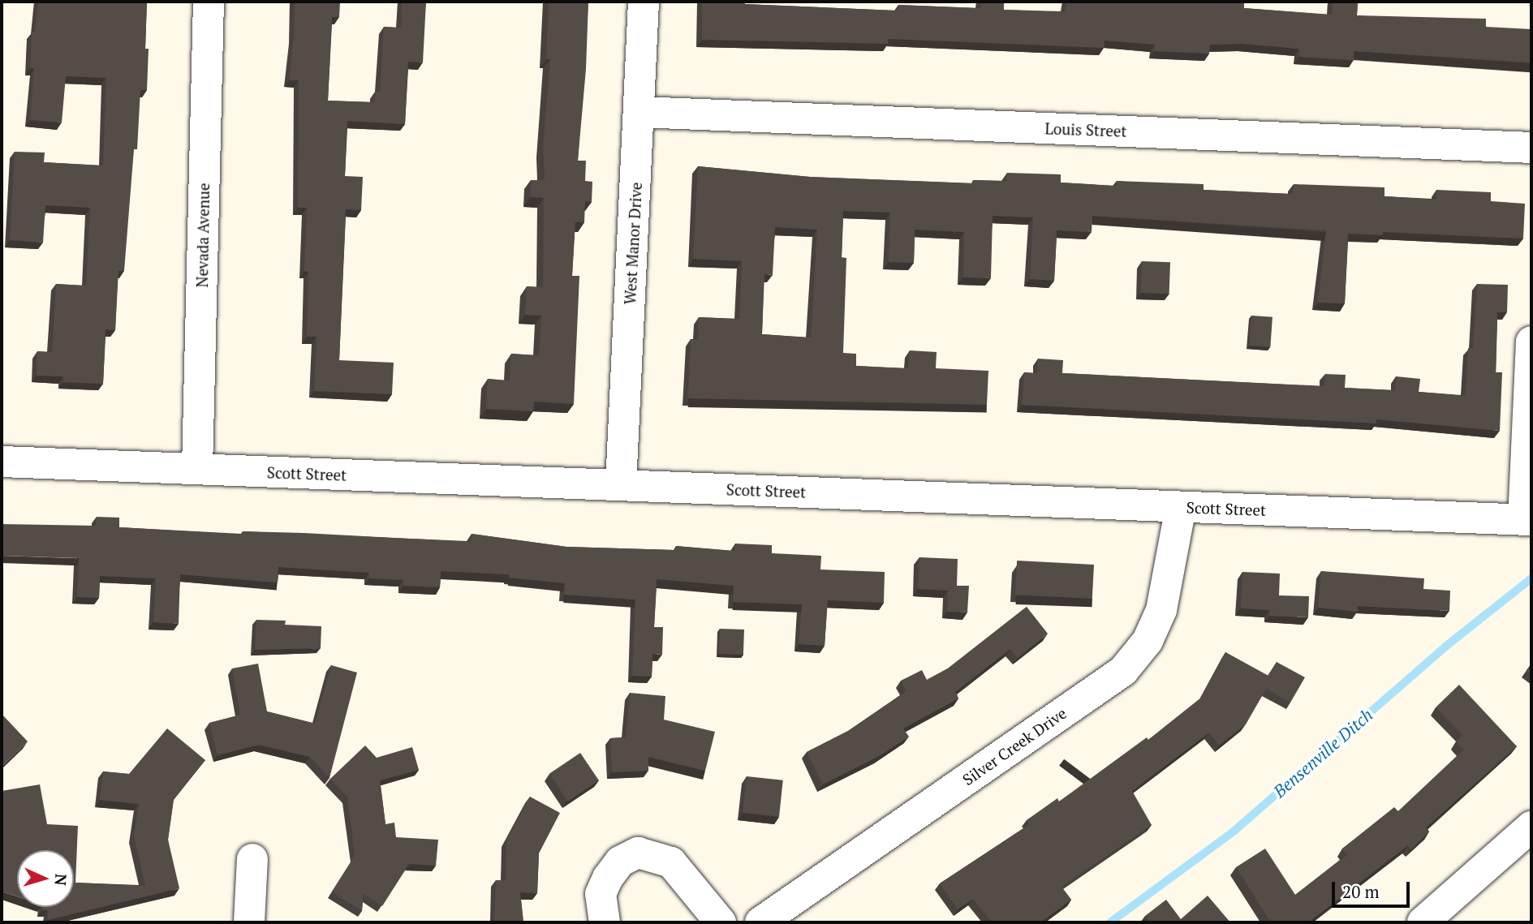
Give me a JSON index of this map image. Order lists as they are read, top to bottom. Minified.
{"streets":{"street":["Louis Street","Nevada Avenue","West Manor Drive","Scott Street","Silver Creek Drive"]},"crossings":[["Louis Street","West Manor Drive"],["Nevada Avenue","Scott Street"],["West Manor Drive","Scott Street"],["Scott Street","Silver Creek Drive"]],"water":["Bensenville Ditch"],"scale_bar":"20 m","north":"right"}
